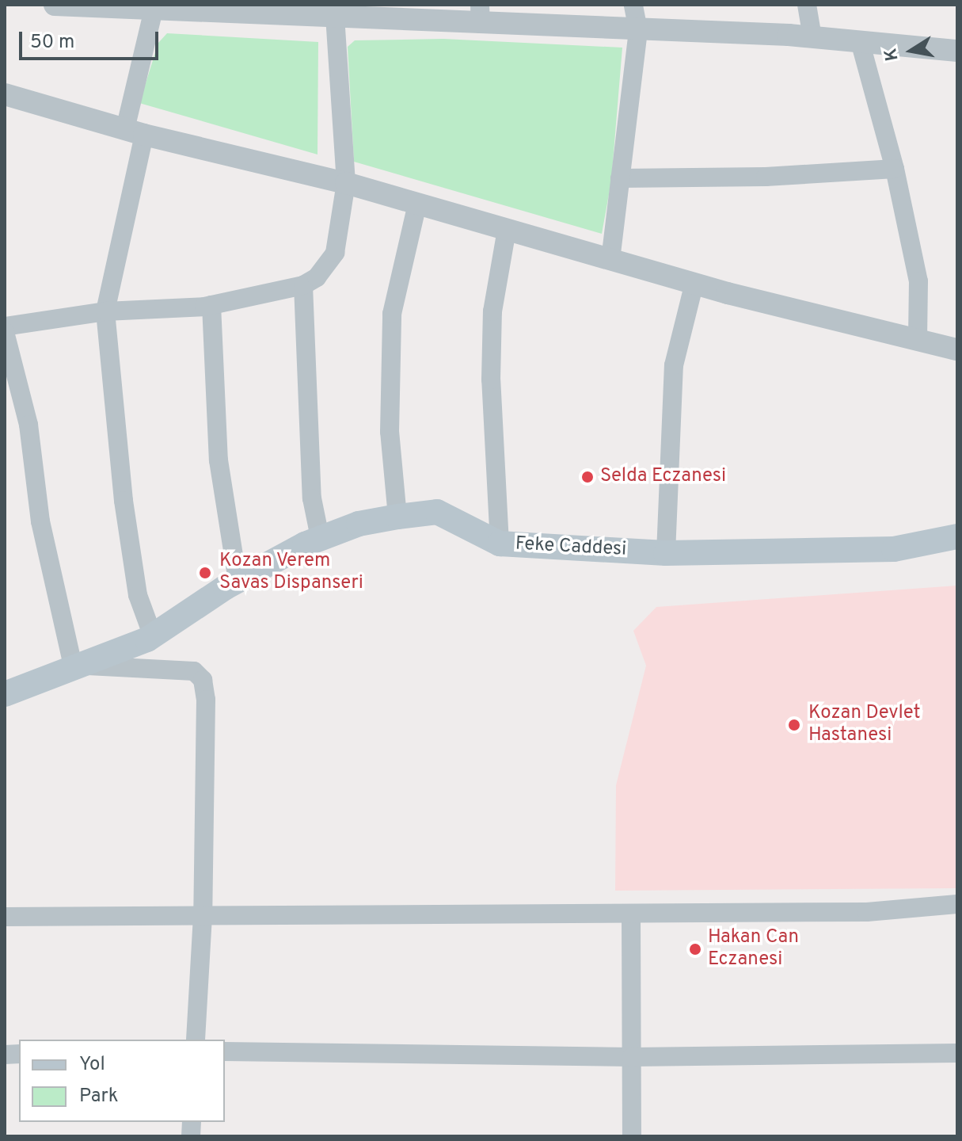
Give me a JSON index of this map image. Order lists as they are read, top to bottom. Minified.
{"streets":{"main road":["Feke Caddesi"]},"places":["Selda Eczanesi","Kozan Verem Savas Dispanseri","Kozan Devlet Hastanesi","Hakan Can Eczanesi"],"legend":["Yol","Park"],"scale_bar":"50 m","north":"left"}
